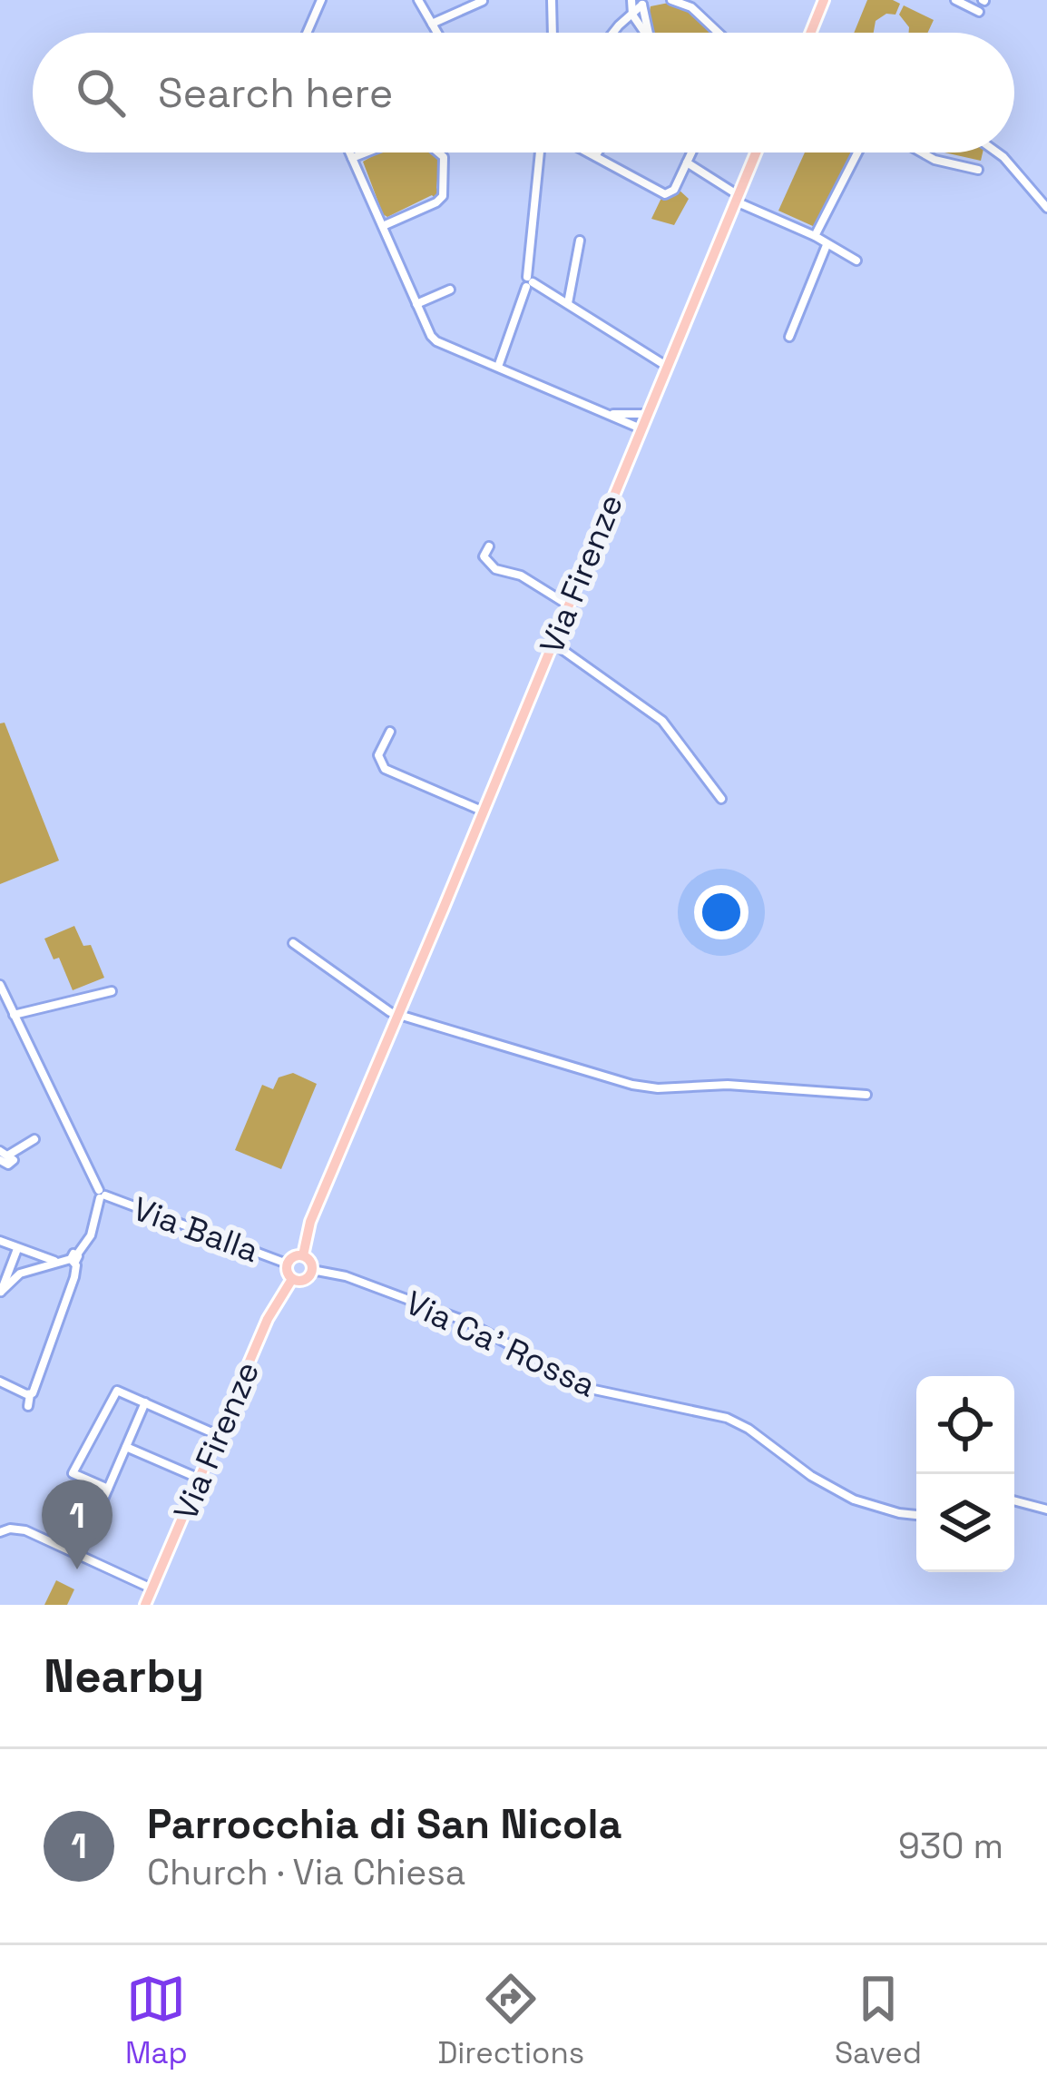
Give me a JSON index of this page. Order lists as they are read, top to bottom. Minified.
{"streets":{"main road":["Via Firenze"],"street":["Via Balla","Via Ca' Rossa"]},"crossings":[["Via Firenze","Via Balla"],["Via Firenze","Via Ca' Rossa"],["Via Balla","Via Ca' Rossa"]],"page":{"search":"Search here","pins":"1","heading":"Nearby","list":[{"mark":"1","name":"Parrocchia di San Nicola","note":"Church · Via Chiesa","value":"930 m"}],"nav":["Map","Directions","Saved"]}}
